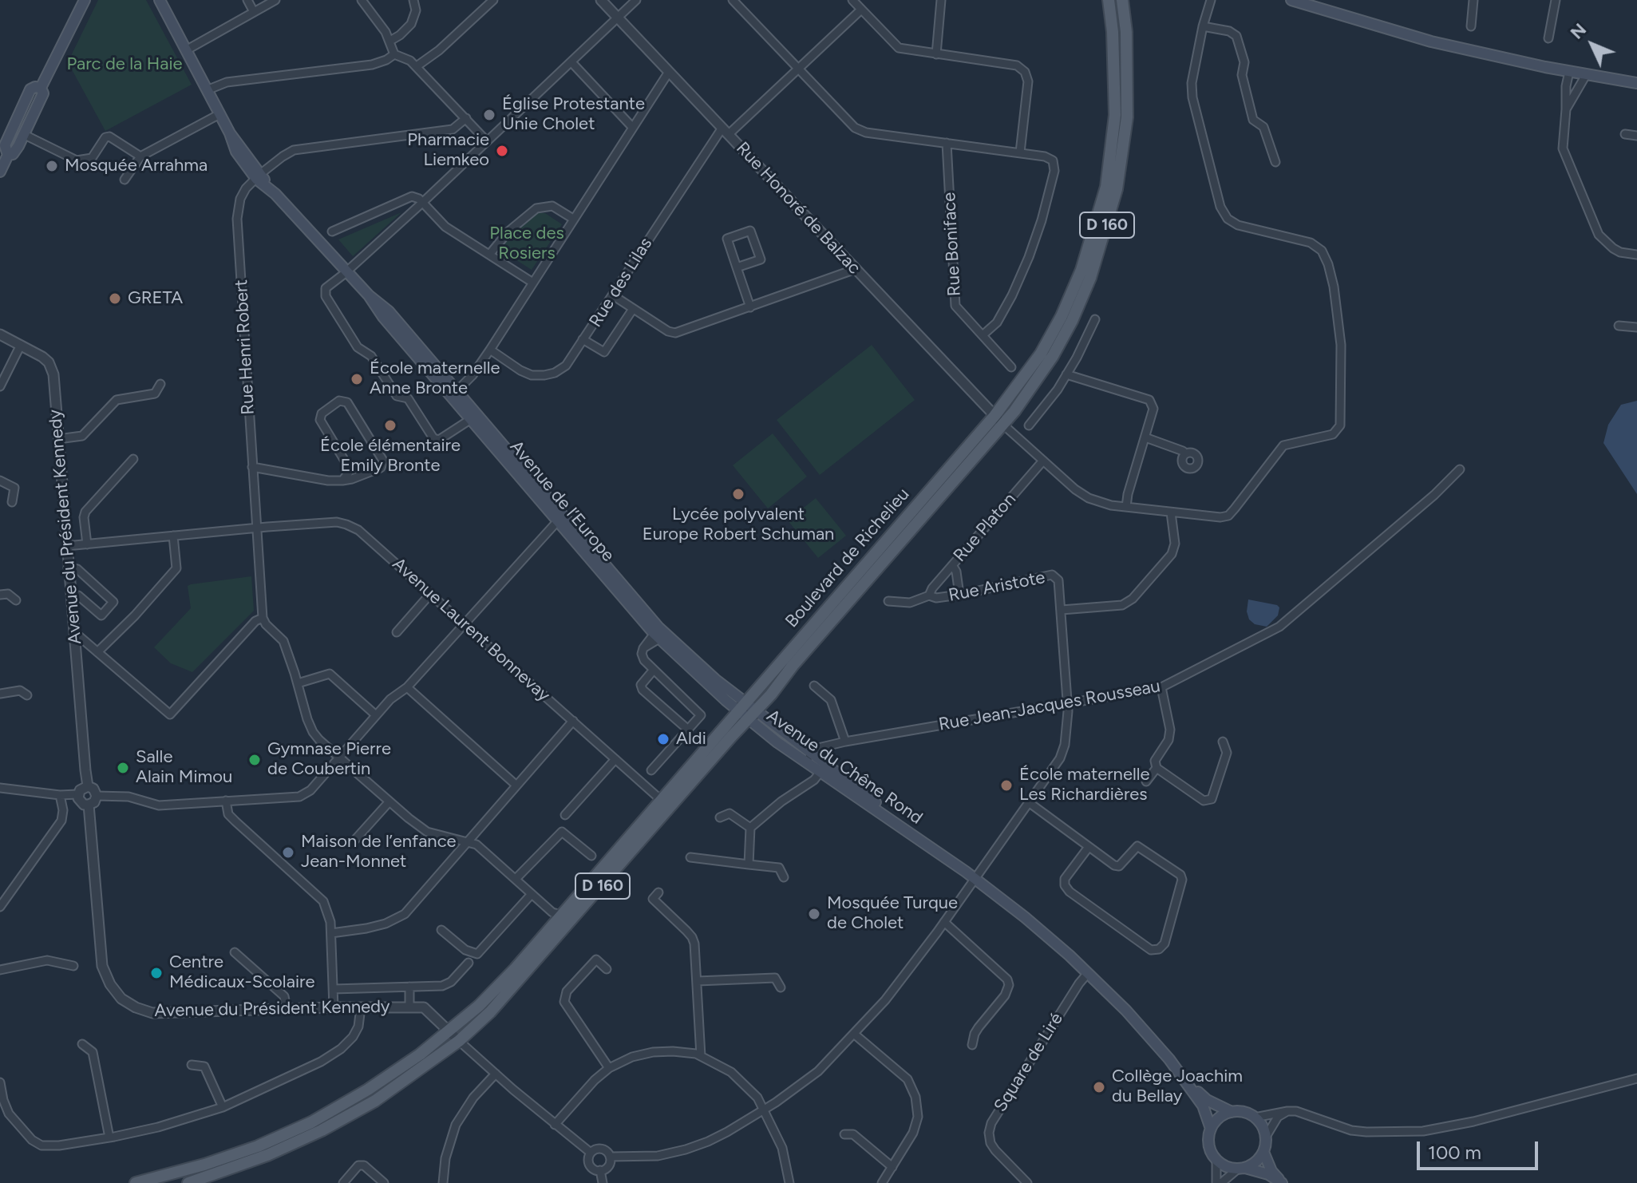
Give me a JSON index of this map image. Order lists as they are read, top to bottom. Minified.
{"streets":{"main road":["D 160","Avenue de l’Europe","Boulevard de Richelieu","Avenue du Chêne Rond"],"street":["Rue Honoré de Balzac","Rue Boniface","Rue des Lilas","Rue Henri Robert","Avenue du Président Kennedy","Rue Platon","Rue Aristote","Avenue Laurent Bonnevay","Rue Jean-Jacques Rousseau","Square de Liré"]},"crossings":[["Rue Honoré de Balzac","Rue des Lilas"],["Rue Honoré de Balzac","Boulevard de Richelieu"],["D 160","Avenue de l’Europe"],["D 160","Avenue du Président Kennedy"],["D 160","Boulevard de Richelieu"],["D 160","Avenue Laurent Bonnevay"],["D 160","Avenue du Chêne Rond"],["Rue Henri Robert","Avenue de l’Europe"],["Rue Henri Robert","Avenue Laurent Bonnevay"],["Avenue de l’Europe","Boulevard de Richelieu"],["Avenue de l’Europe","Avenue du Chêne Rond"],["Avenue du Président Kennedy","Avenue Laurent Bonnevay"],["Rue Platon","Rue Aristote"],["Boulevard de Richelieu","Avenue Laurent Bonnevay"],["Boulevard de Richelieu","Avenue du Chêne Rond"],["Rue Aristote","Rue Jean-Jacques Rousseau"],["Rue Aristote","Avenue du Chêne Rond"],["Rue Jean-Jacques Rousseau","Avenue du Chêne Rond"],["Avenue du Chêne Rond","Square de Liré"]],"parks":["Parc de la Haie","Place des Rosiers"],"places":["Église Protestante Unie Cholet","Pharmacie Liemkeo","Mosquée Arrahma","GRETA","École maternelle Anne Bronte","École élémentaire Emily Bronte","Lycée polyvalent Europe Robert Schuman","Aldi","Gymnase Pierre de Coubertin","Salle Alain Mimou","École maternelle Les Richardières","Maison de l’enfance Jean-Monnet","Mosquée Turque de Cholet","Centre Médicaux-Scolaire","Collège Joachim du Bellay"],"scale_bar":"100 m","north":"top left"}
